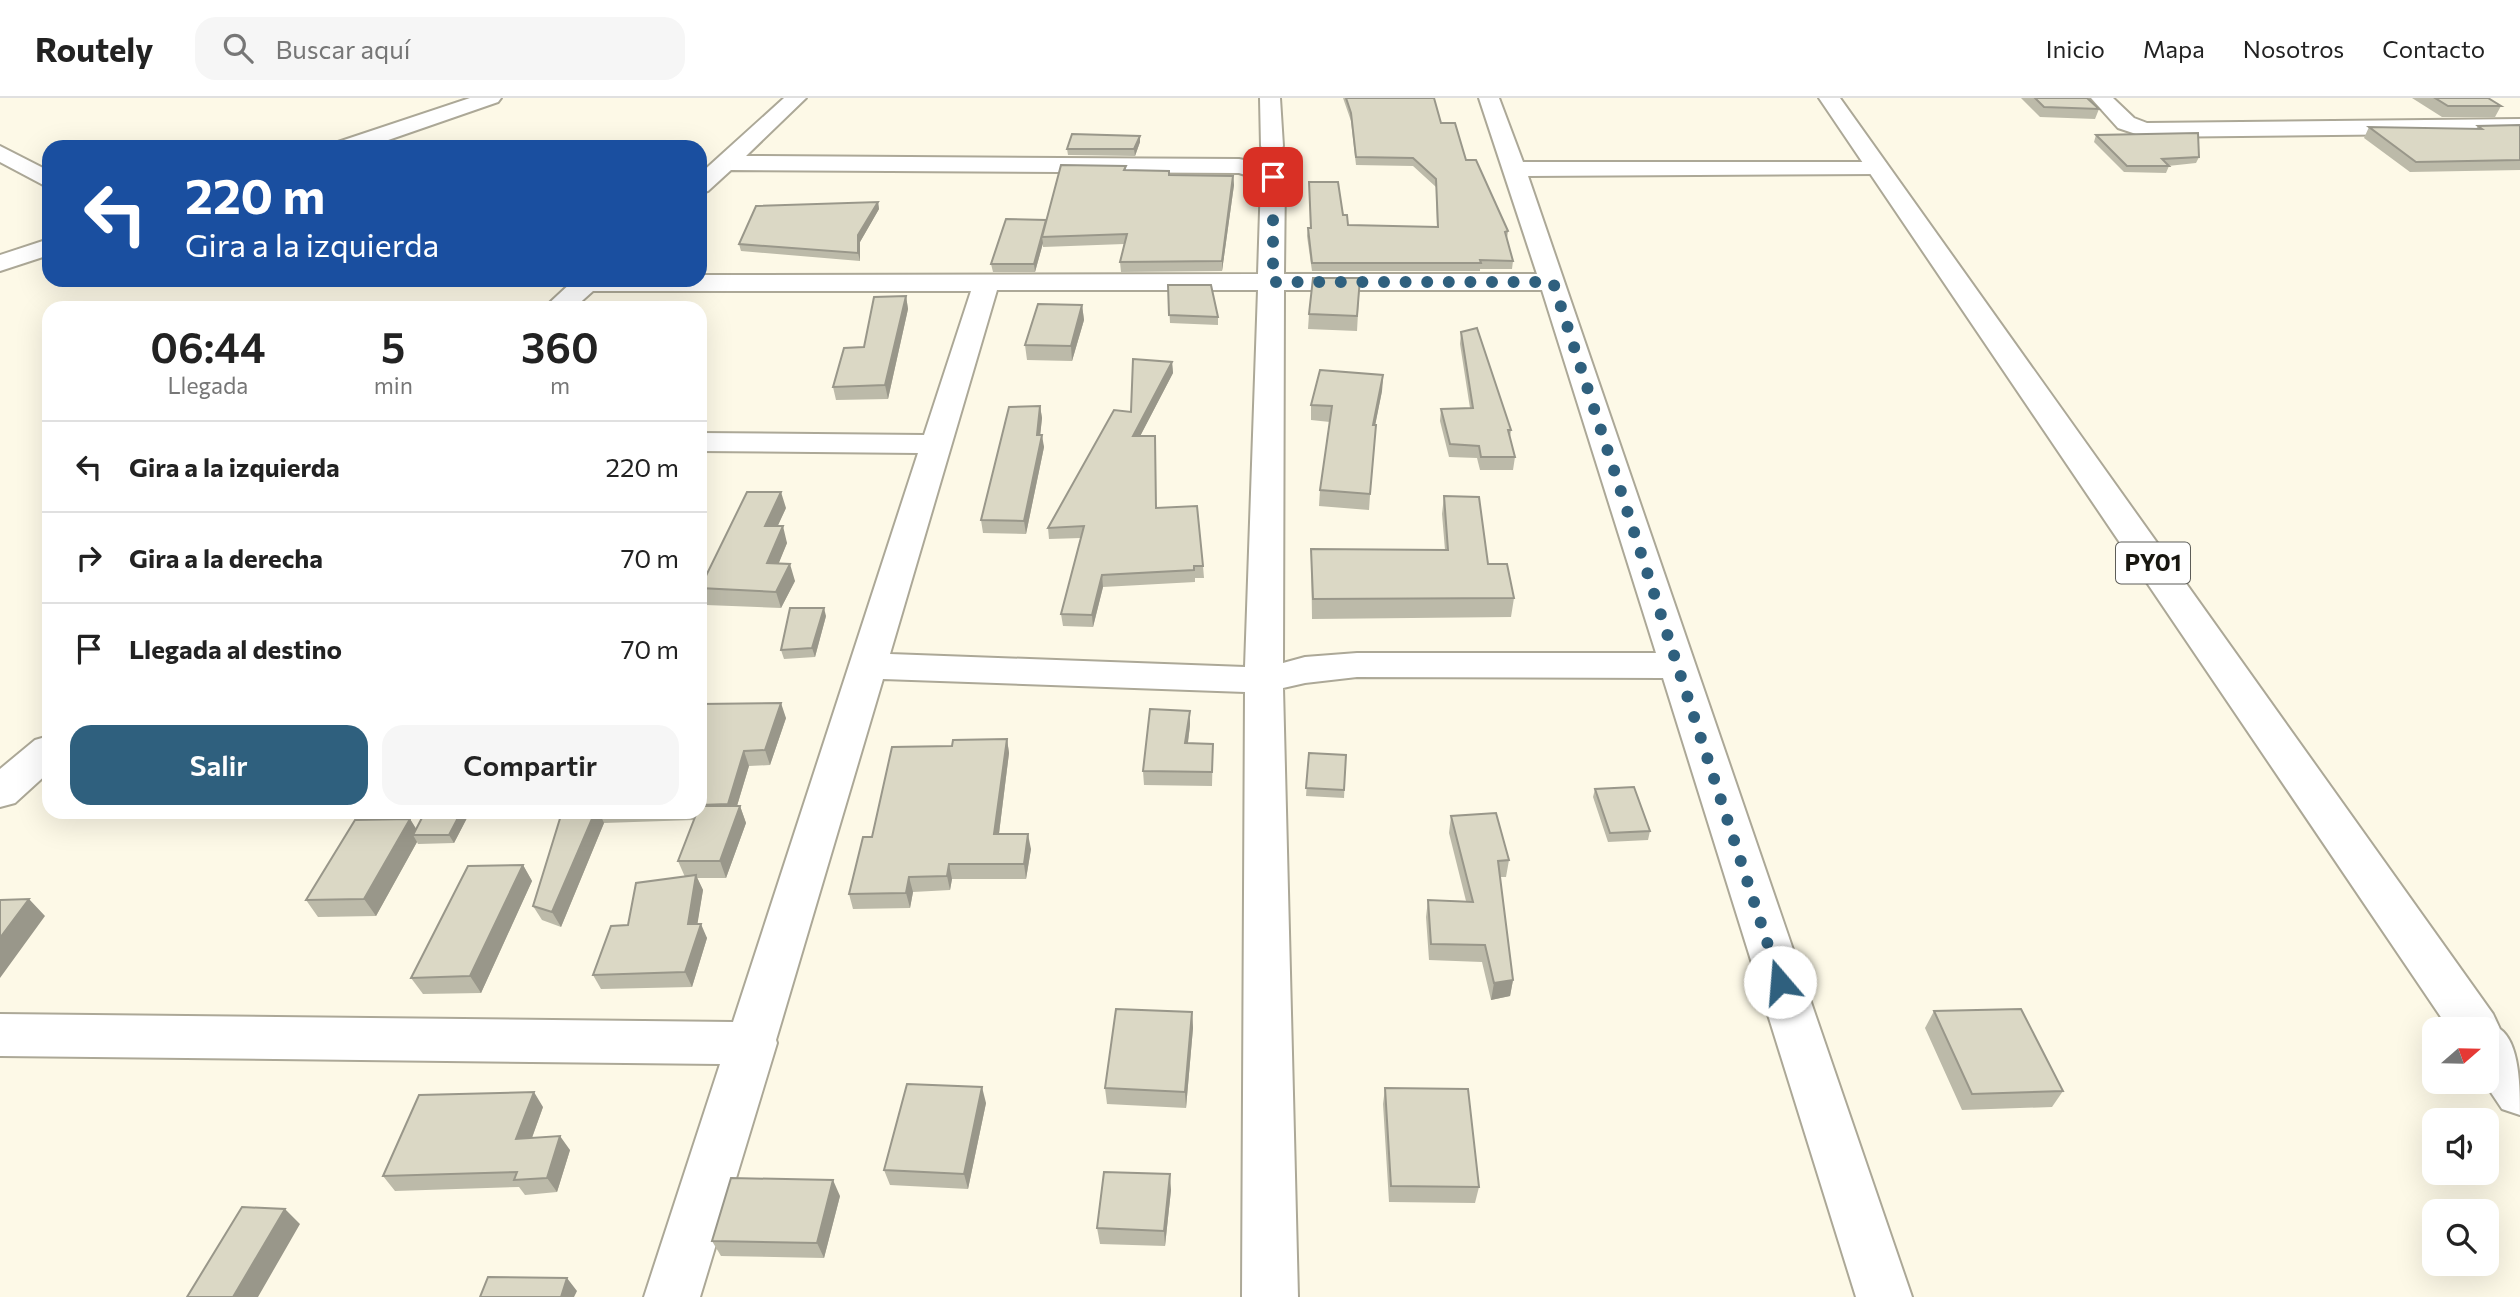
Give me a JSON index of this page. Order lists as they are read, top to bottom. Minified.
{"streets":{"main road":["PY01"]},"north":"right","page":{"header":"Routely","search":"Buscar aquí","nav":["Inicio","Mapa","Nosotros","Contacto"],"turn":["220 m","Gira a la izquierda"],"eta":["06:44","Llegada","5","min","360","m"],"list":[{"name":"Gira a la izquierda","value":"220 m"},{"name":"Gira a la derecha","value":"70 m"},{"name":"Llegada al destino","value":"70 m"}],"buttons":["Salir","Compartir"]}}
